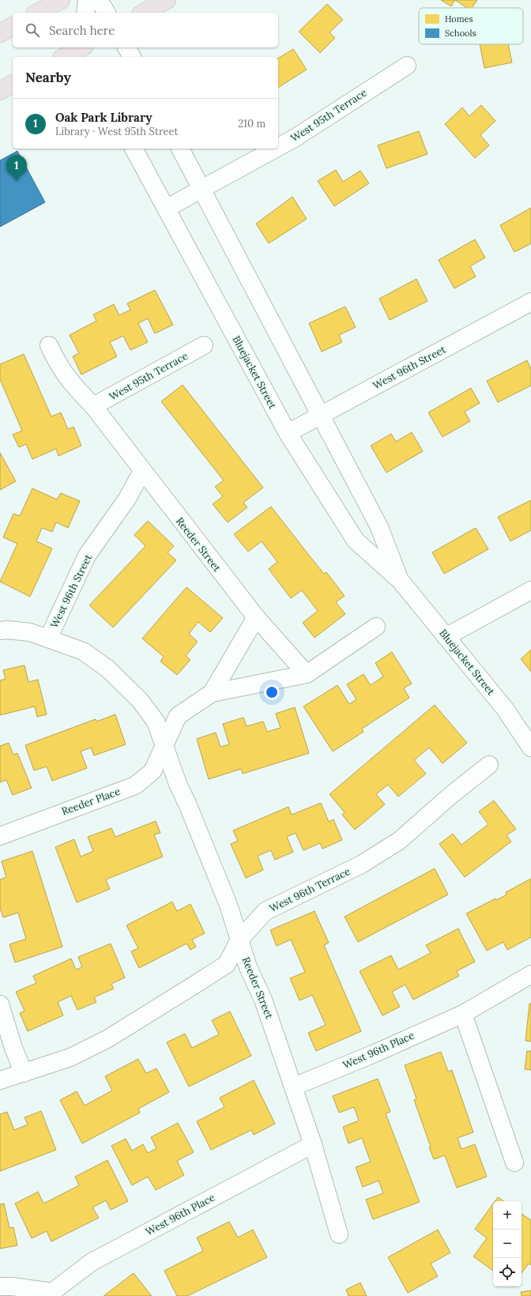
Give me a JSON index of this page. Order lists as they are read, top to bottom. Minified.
{"streets":{"street":["West 95th Terrace","West 96th Street","Bluejacket Street","Reeder Street","Reeder Place","West 96th Terrace","West 96th Place"]},"crossings":[["West 95th Terrace","Bluejacket Street"],["West 96th Street","Bluejacket Street"],["West 96th Street","Reeder Street"],["Reeder Street","Reeder Place"],["Reeder Street","West 96th Terrace"],["Reeder Street","West 96th Place"]],"legend":["Homes","Schools"],"page":{"search":"Search here","heading":"Nearby","list":[{"mark":"1","name":"Oak Park Library","note":"Library · West 95th Street","value":"210 m"}],"pins":"1","map_buttons":["+","−"]}}
